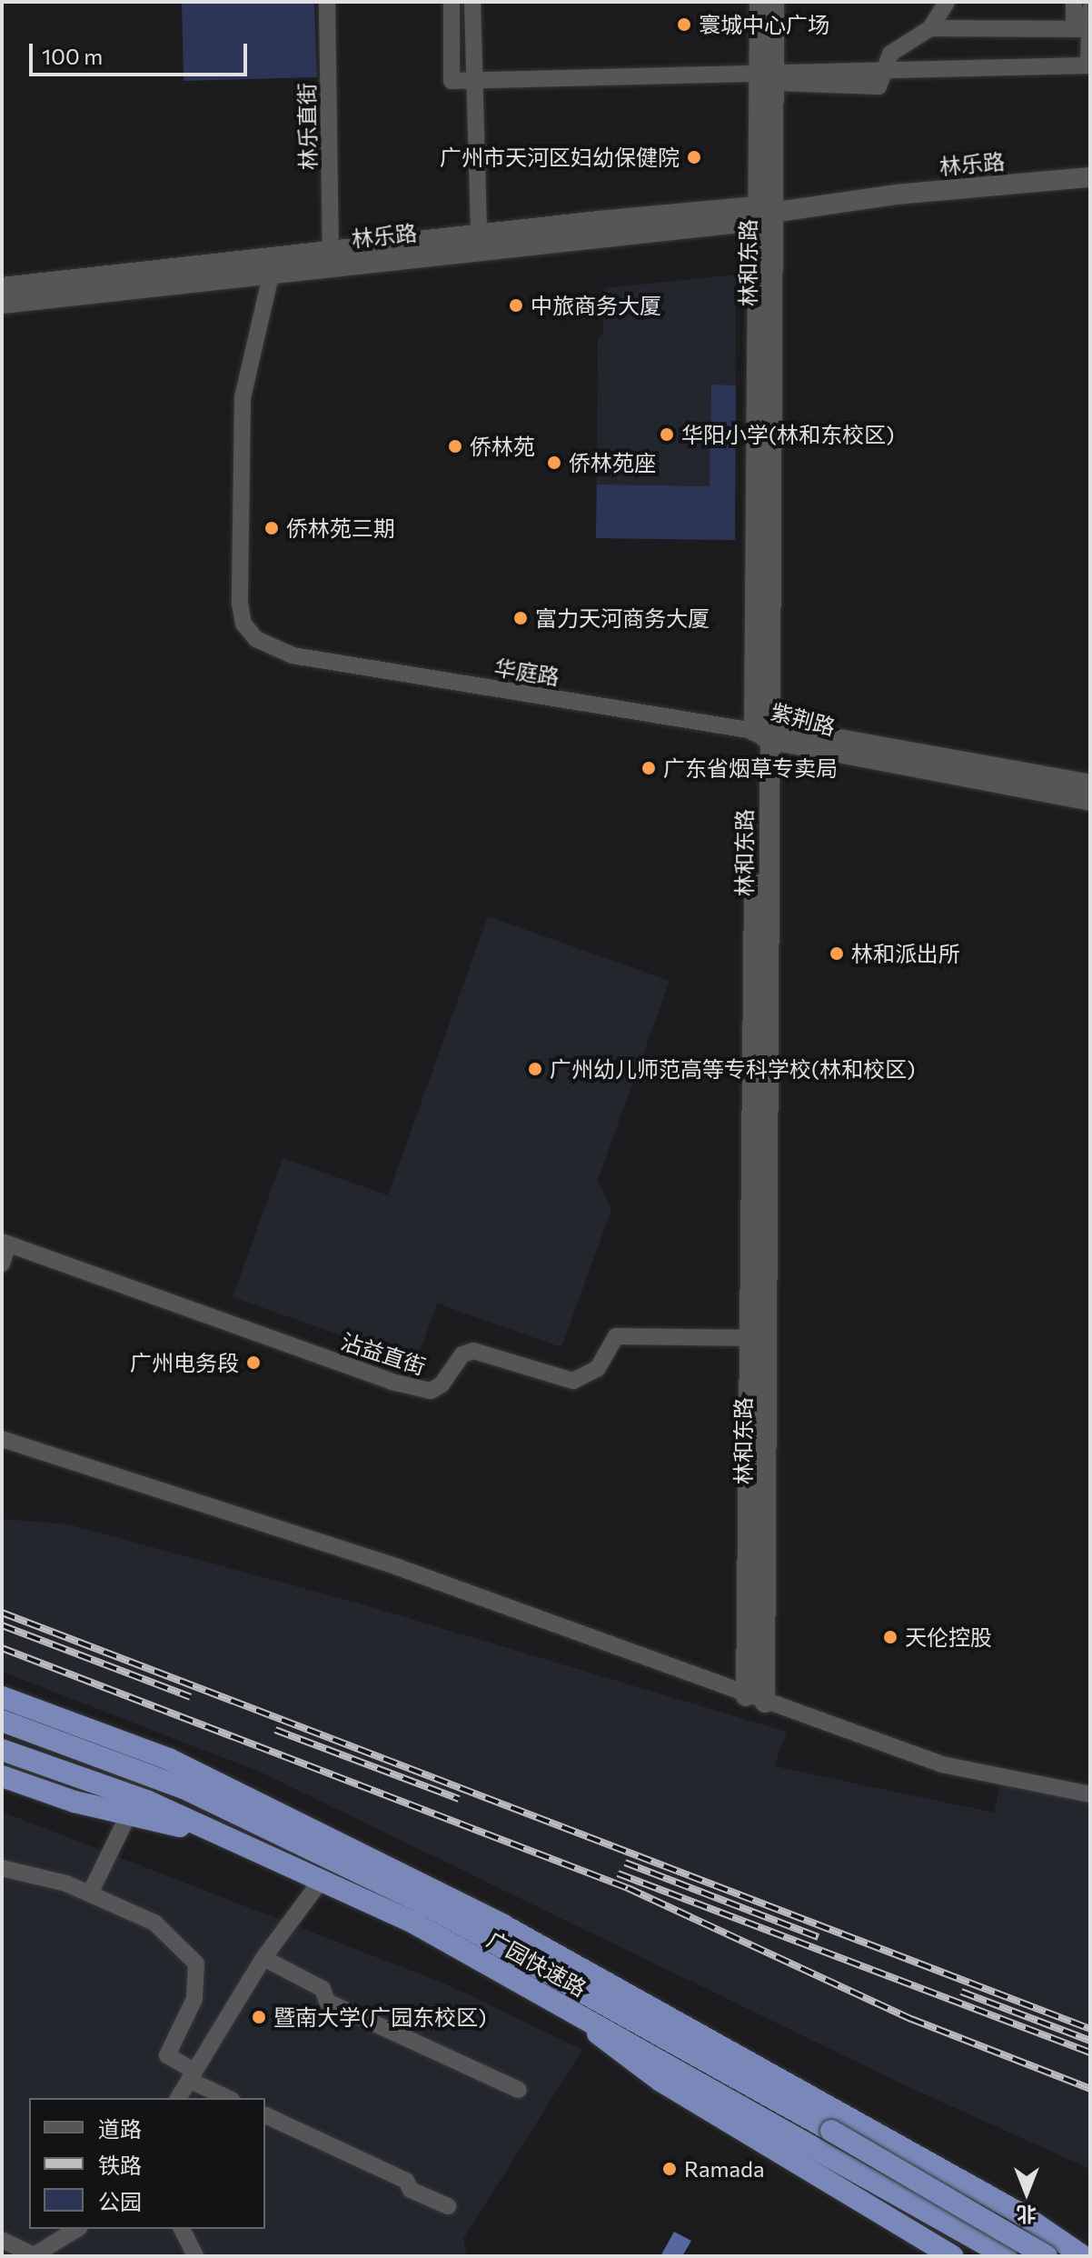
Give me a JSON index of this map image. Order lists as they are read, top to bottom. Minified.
{"streets":{"highway":["广园快速路"],"street":["林乐直街","林乐路","林和东路","华庭路","紫荆路","沾益直街"]},"crossings":[["林乐直街","林乐路"],["林乐路","林和东路"],["林乐路","华庭路"],["林和东路","华庭路"],["林和东路","紫荆路"],["林和东路","沾益直街"],["华庭路","紫荆路"]],"places":["寰城中心广场","广州市天河区妇幼保健院","中旅商务大厦","华阳小学(林和东校区)","侨林苑","侨林苑座","侨林苑三期","富力天河商务大厦","广东省烟草专卖局","林和派出所","广州幼儿师范高等专科学校(林和校区)","广州电务段","天伦控股","暨南大学(广园东校区)","Ramada"],"legend":["道路","铁路","公园"],"scale_bar":"100 m","north":"bottom"}
